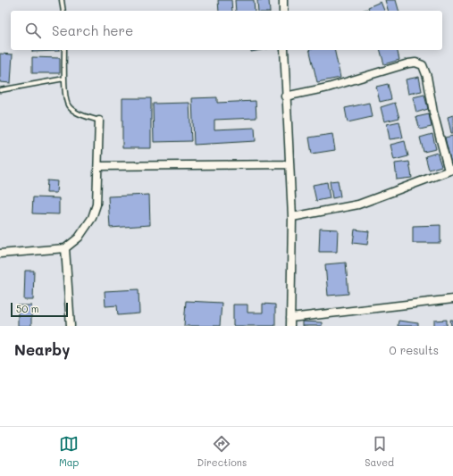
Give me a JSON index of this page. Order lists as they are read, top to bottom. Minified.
{"scale_bar":"50 m","page":{"search":"Search here","scale":"50 m","heading":["Nearby","0 results"],"nav":["Map","Directions","Saved"]}}
